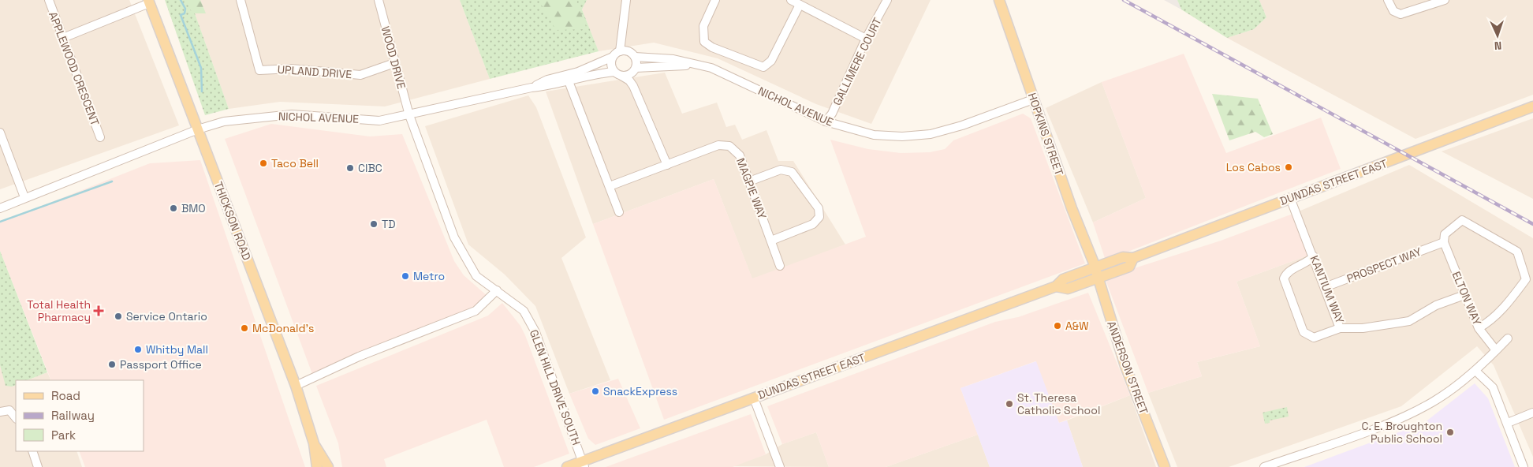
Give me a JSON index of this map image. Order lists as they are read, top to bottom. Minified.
{"streets":{"main road":["HOPKINS STREET","DUNDAS STREET EAST","THICKSON ROAD","ANDERSON STREET"],"street":["WOOD DRIVE","GALLIMERE COURT","APPLEWOOD CRESCENT","UPLAND DRIVE","NICHOL AVENUE","MAGPIE WAY","PROSPECT WAY","KANTIUM WAY","ELTON WAY","GLEN HILL DRIVE SOUTH"]},"crossings":[["WOOD DRIVE","UPLAND DRIVE"],["WOOD DRIVE","NICHOL AVENUE"],["WOOD DRIVE","GLEN HILL DRIVE SOUTH"],["GALLIMERE COURT","NICHOL AVENUE"],["NICHOL AVENUE","HOPKINS STREET"],["NICHOL AVENUE","THICKSON ROAD"],["NICHOL AVENUE","GLEN HILL DRIVE SOUTH"],["HOPKINS STREET","DUNDAS STREET EAST"],["HOPKINS STREET","ANDERSON STREET"],["DUNDAS STREET EAST","KANTIUM WAY"],["DUNDAS STREET EAST","ANDERSON STREET"],["DUNDAS STREET EAST","GLEN HILL DRIVE SOUTH"],["PROSPECT WAY","KANTIUM WAY"],["PROSPECT WAY","ELTON WAY"],["KANTIUM WAY","ELTON WAY"]],"places":{"other":["Taco Bell","Los Cabos","CIBC","BMO","TD","Metro","Service Ontario","A&W","McDonald's","Whitby Mall","Passport Office","SnackExpress","St. Theresa Catholic School","C. E. Broughton Public School"],"health":["Total Health Pharmacy"]},"legend":["Road","Railway","Park"],"north":"bottom"}
